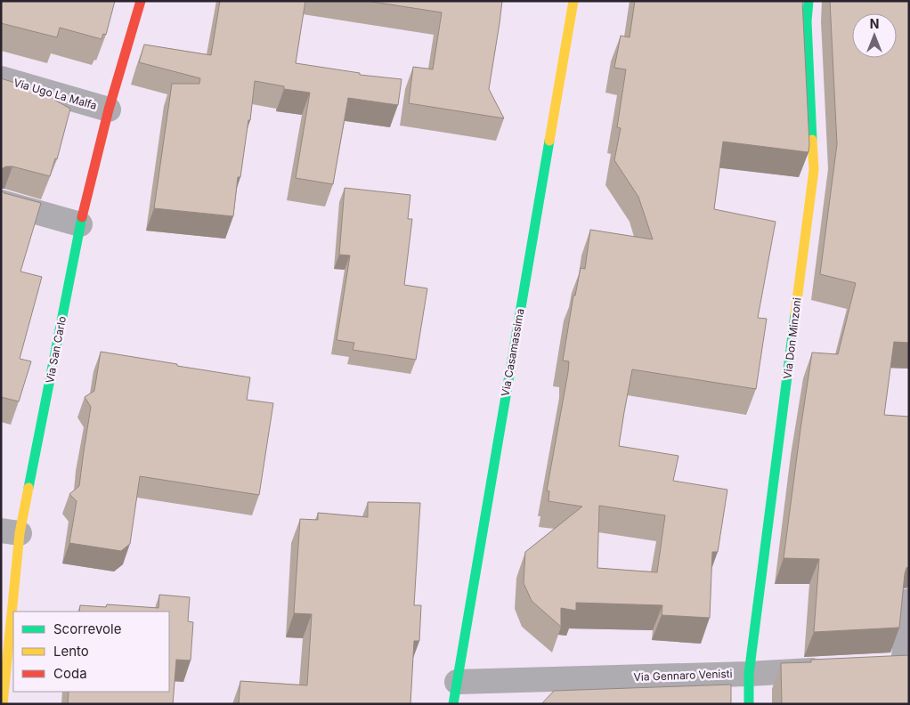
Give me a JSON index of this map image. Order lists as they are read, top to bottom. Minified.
{"streets":{"street":["Via Ugo La Malfa","Via Don Minzoni","Via San Carlo","Via Casamassima","Via Gennaro Venisti"]},"crossings":[["Via Ugo La Malfa","Via San Carlo"],["Via Don Minzoni","Via Gennaro Venisti"],["Via Casamassima","Via Gennaro Venisti"]],"legend":["Scorrevole","Lento","Coda"],"north":"top"}
